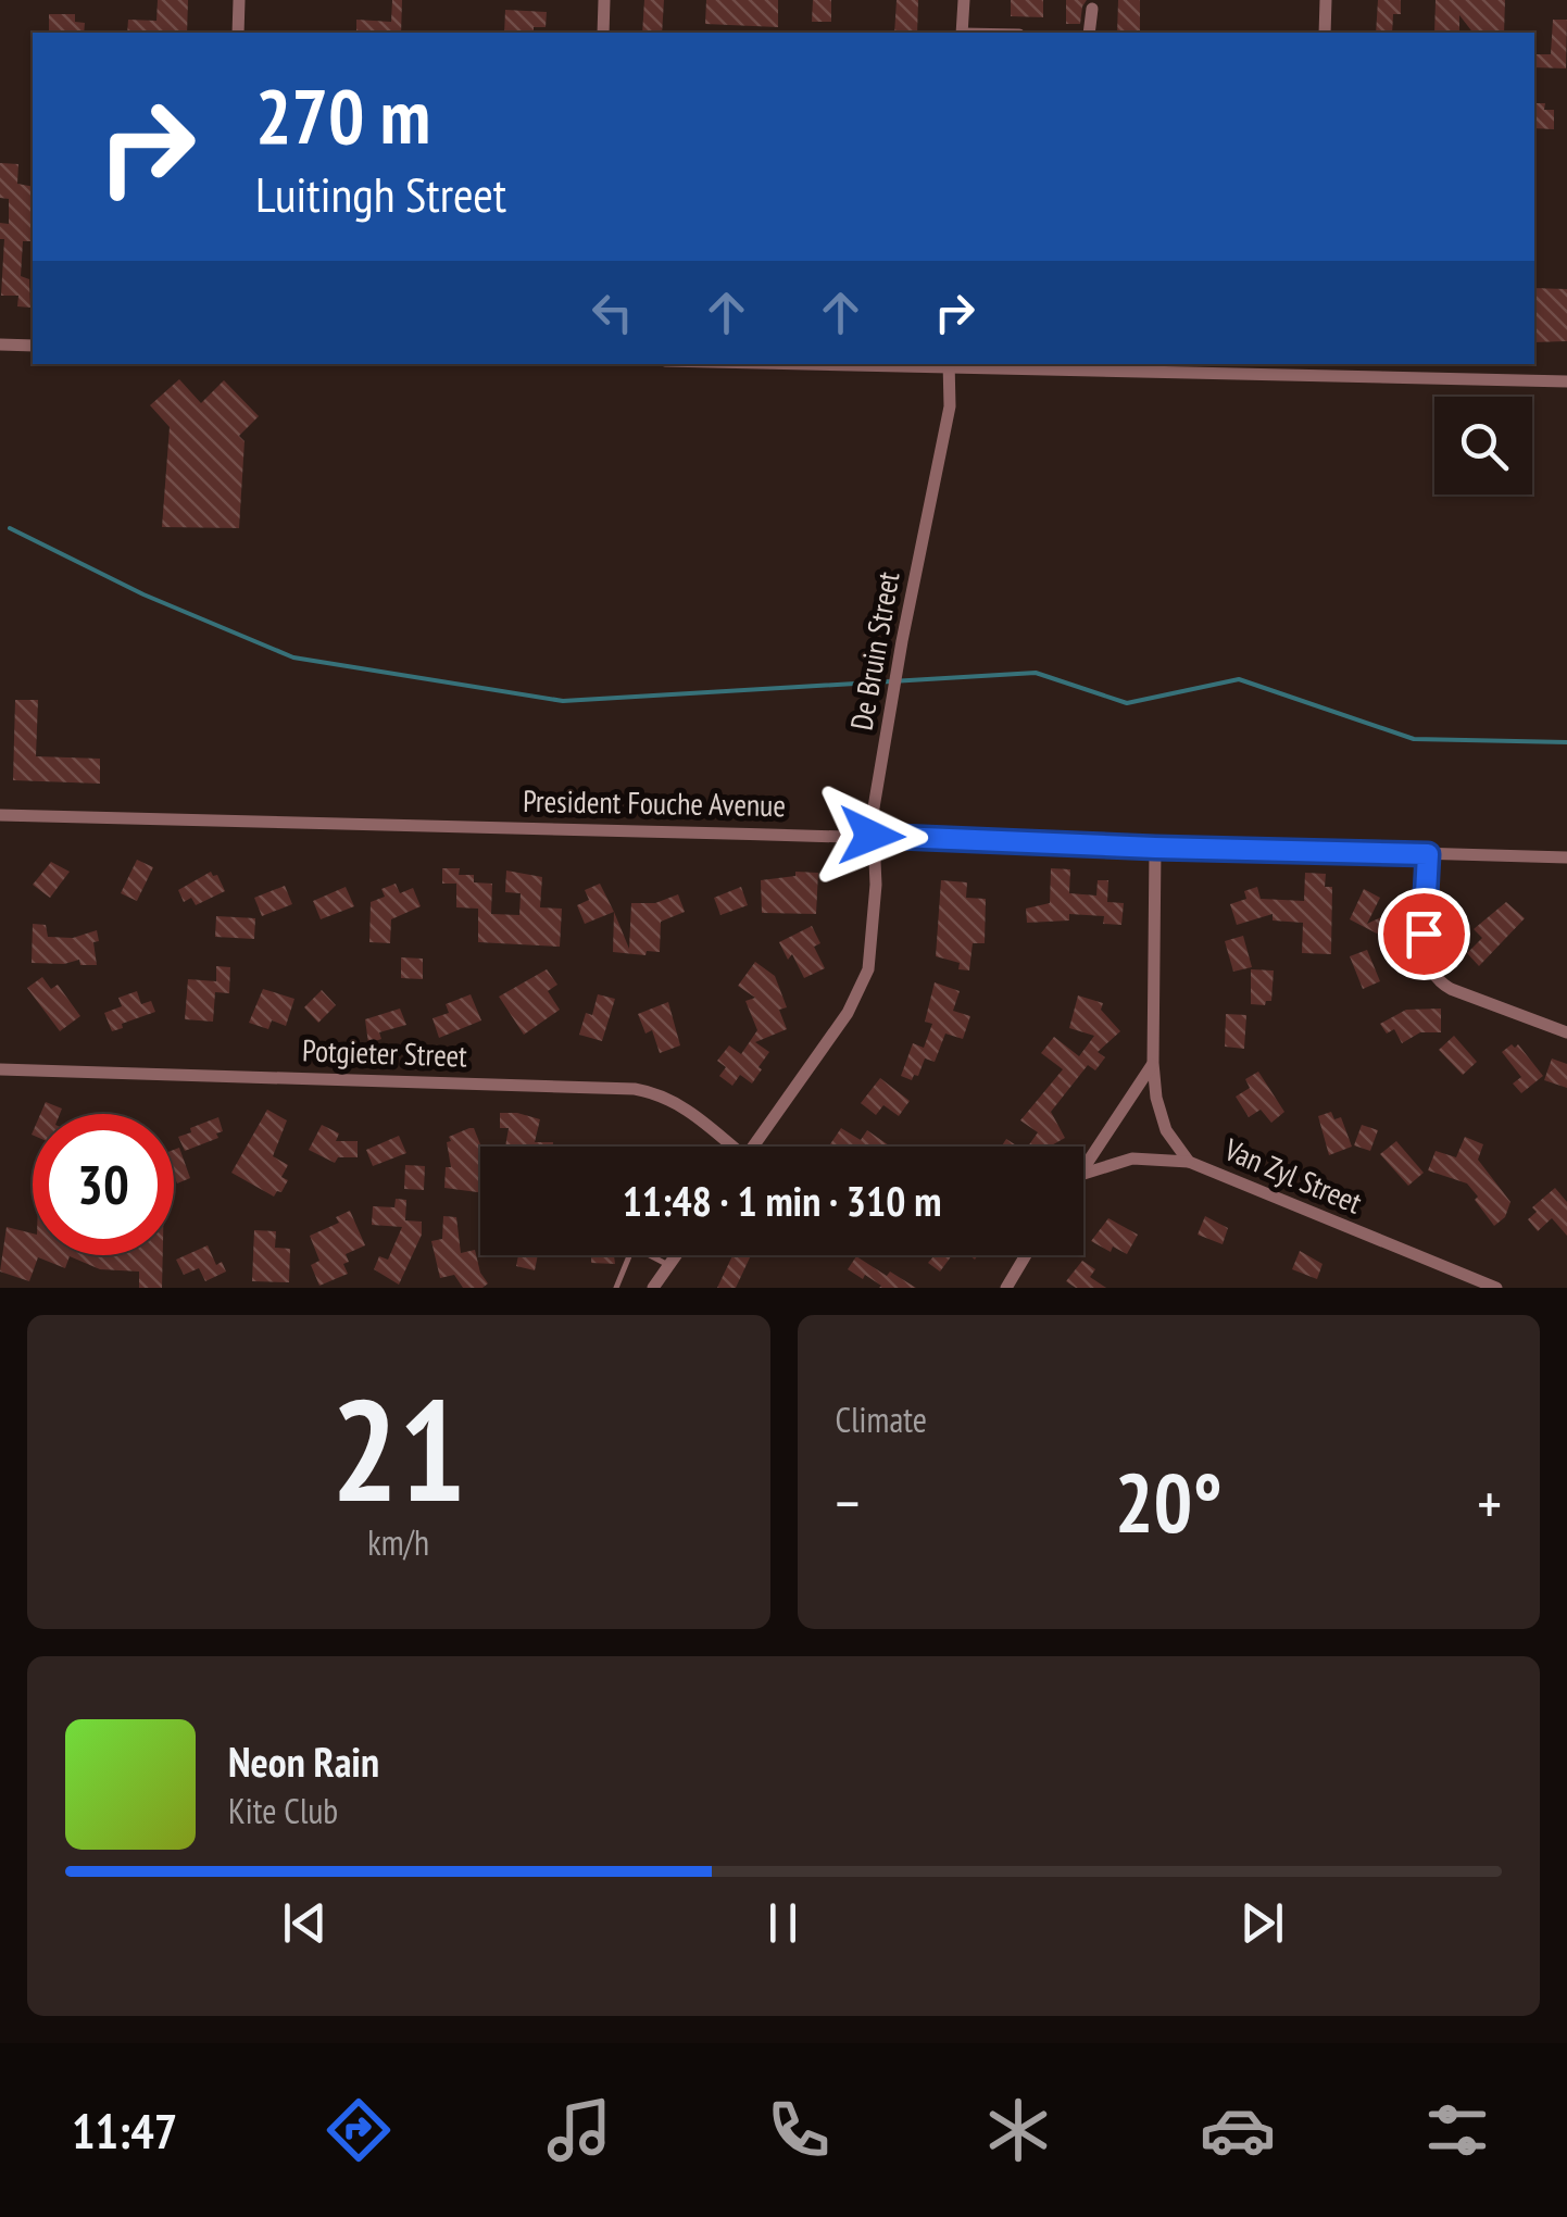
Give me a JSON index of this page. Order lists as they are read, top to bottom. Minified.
{"streets":{"street":["De Bruin Street","President Fouche Avenue","Potgieter Street","Van Zyl Street"]},"crossings":[["De Bruin Street","President Fouche Avenue"],["President Fouche Avenue","Van Zyl Street"]],"page":{"turn":["270 m","Luitingh Street"],"limit":"30","trip":"11:48 · 1 min · 310 m","tile":[["21","km/h"],"Climate"],"heat":["−","20°","+"],"song":["Neon Rain","Kite Club"],"tabs":"11:47"}}
